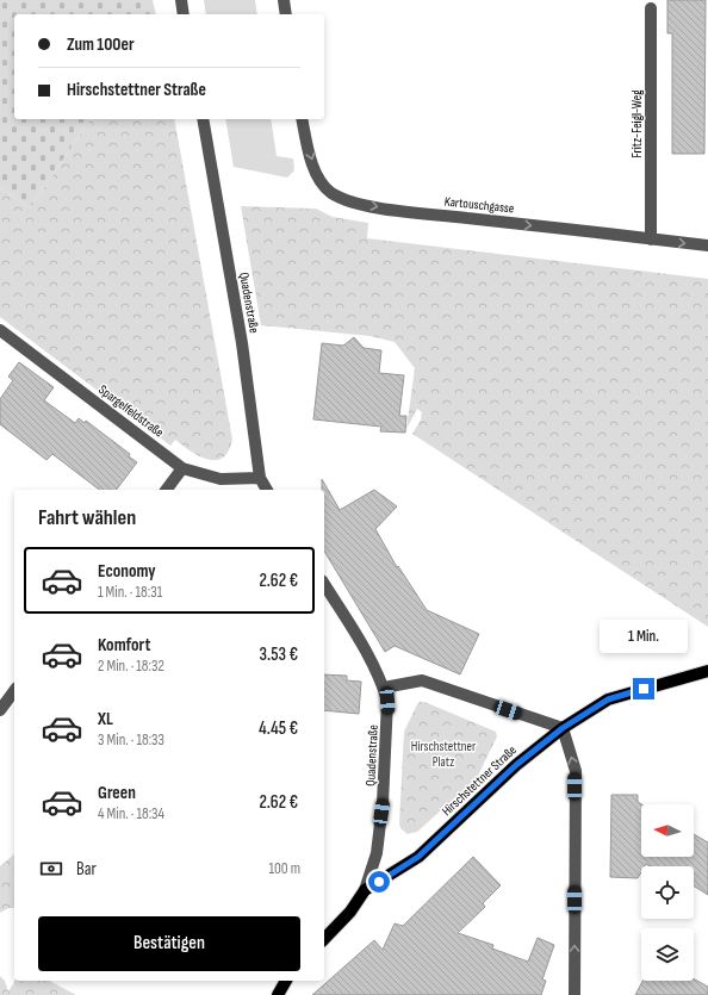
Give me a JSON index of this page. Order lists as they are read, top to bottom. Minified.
{"streets":{"main road":["Hirschstettner Straße"],"street":["Fritz-Feigl-Weg","Kartouschgasse","Quadenstraße","Spargelfeldstraße"]},"crossings":[["Fritz-Feigl-Weg","Kartouschgasse"],["Quadenstraße","Spargelfeldstraße"],["Quadenstraße","Hirschstettner Straße"]],"one_way":["Kartouschgasse"],"parks":["Hirschstettner Platz"],"north":"left","page":{"banner":["Zum 100er","Hirschstettner Straße"],"heading":"Fahrt wählen","list":[{"name":"Economy","note":"1 Min. · 18:31","value":"2.62 €"},{"name":"Komfort","note":"2 Min. · 18:32","value":"3.53 €"},{"name":"XL","note":"3 Min. · 18:33","value":"4.45 €"},{"name":"Green","note":"4 Min. · 18:34","value":"2.62 €"}],"bubble":"1 Min.","pay":["Bar","100 m"],"buttons":"Bestätigen"}}
